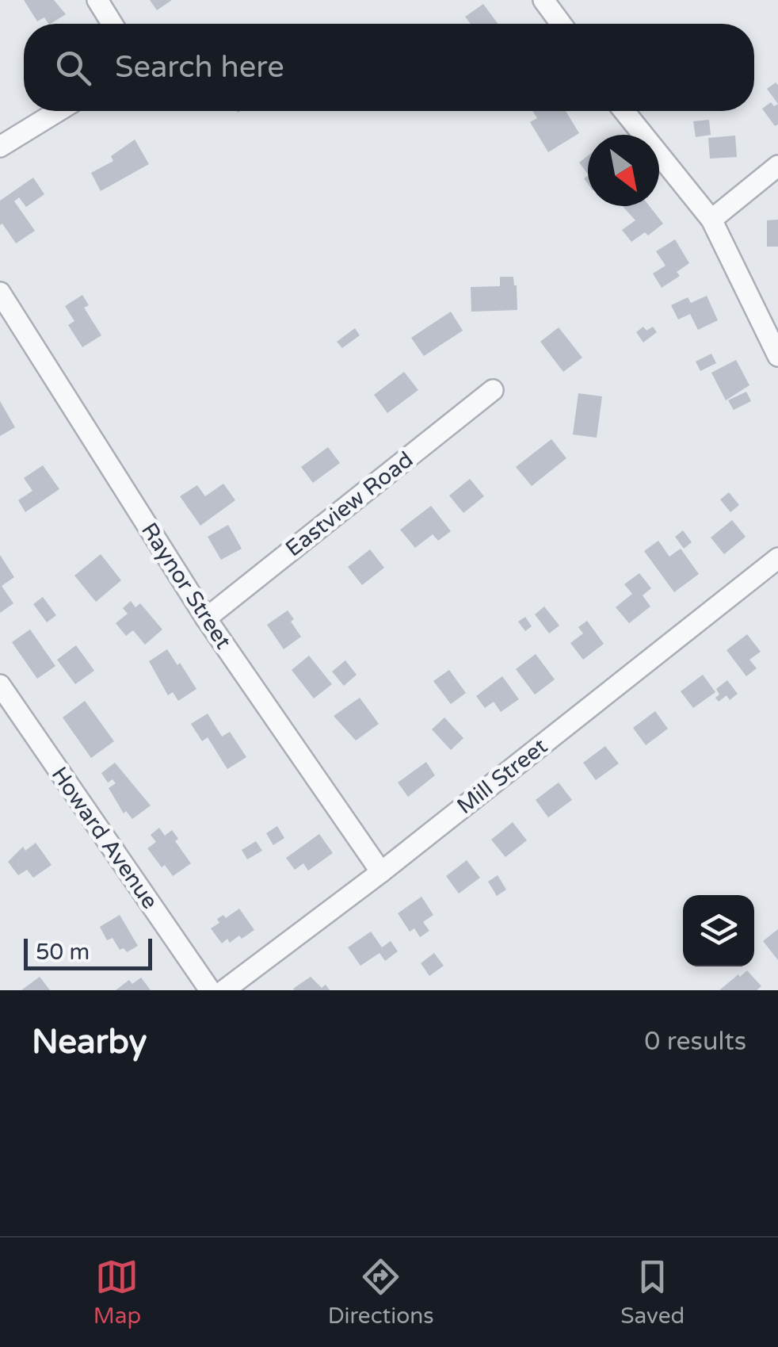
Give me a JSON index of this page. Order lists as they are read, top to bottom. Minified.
{"streets":{"street":["Eastview Road","Raynor Street","Mill Street","Howard Avenue"]},"crossings":[["Eastview Road","Raynor Street"],["Raynor Street","Mill Street"]],"scale_bar":"50 m","north":"bottom right","page":{"search":"Search here","scale":"50 m","heading":["Nearby","0 results"],"nav":["Map","Directions","Saved"]}}
